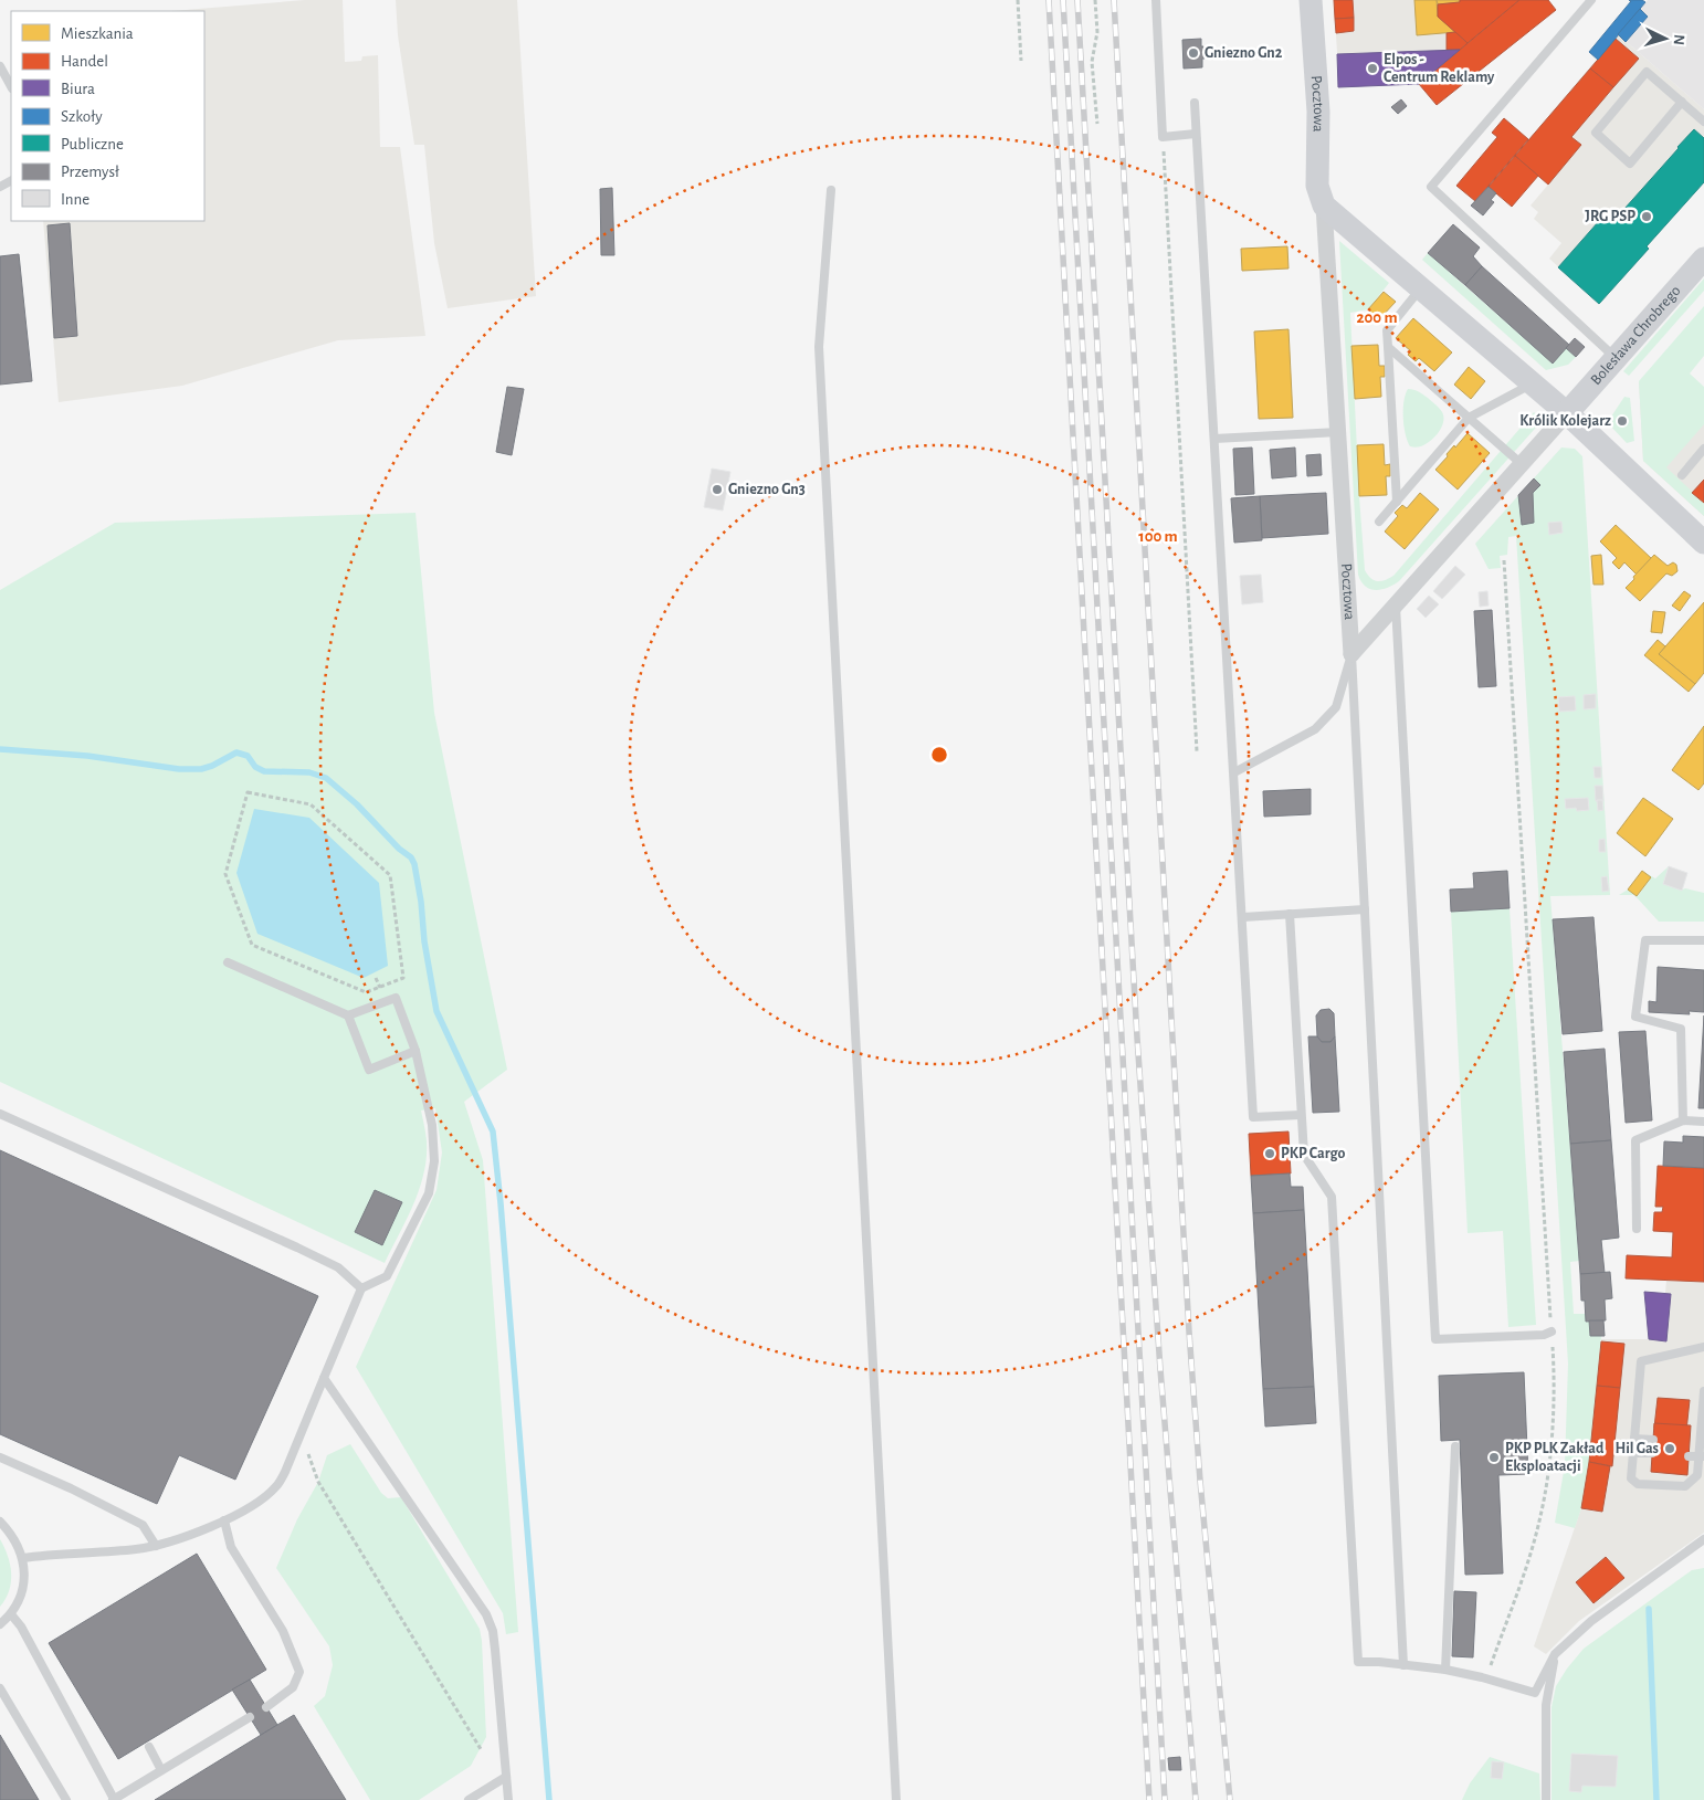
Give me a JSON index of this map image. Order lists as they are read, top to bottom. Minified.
{"streets":{"street":["Pocztowa","Bolesława Chrobrego"]},"crossings":[["Pocztowa","Bolesława Chrobrego"]],"places":["Gniezno Gn2","Elpos - Centrum Reklamy","JRG PSP","Królik Kolejarz","Gniezno Gn3","PKP Cargo","Hil Gas","PKP PLK Zakład Eksploatacji"],"legend":["Mieszkania","Handel","Biura","Szkoły","Publiczne","Przemysł","Inne"],"north":"right","rings":["200 m","100 m"]}
